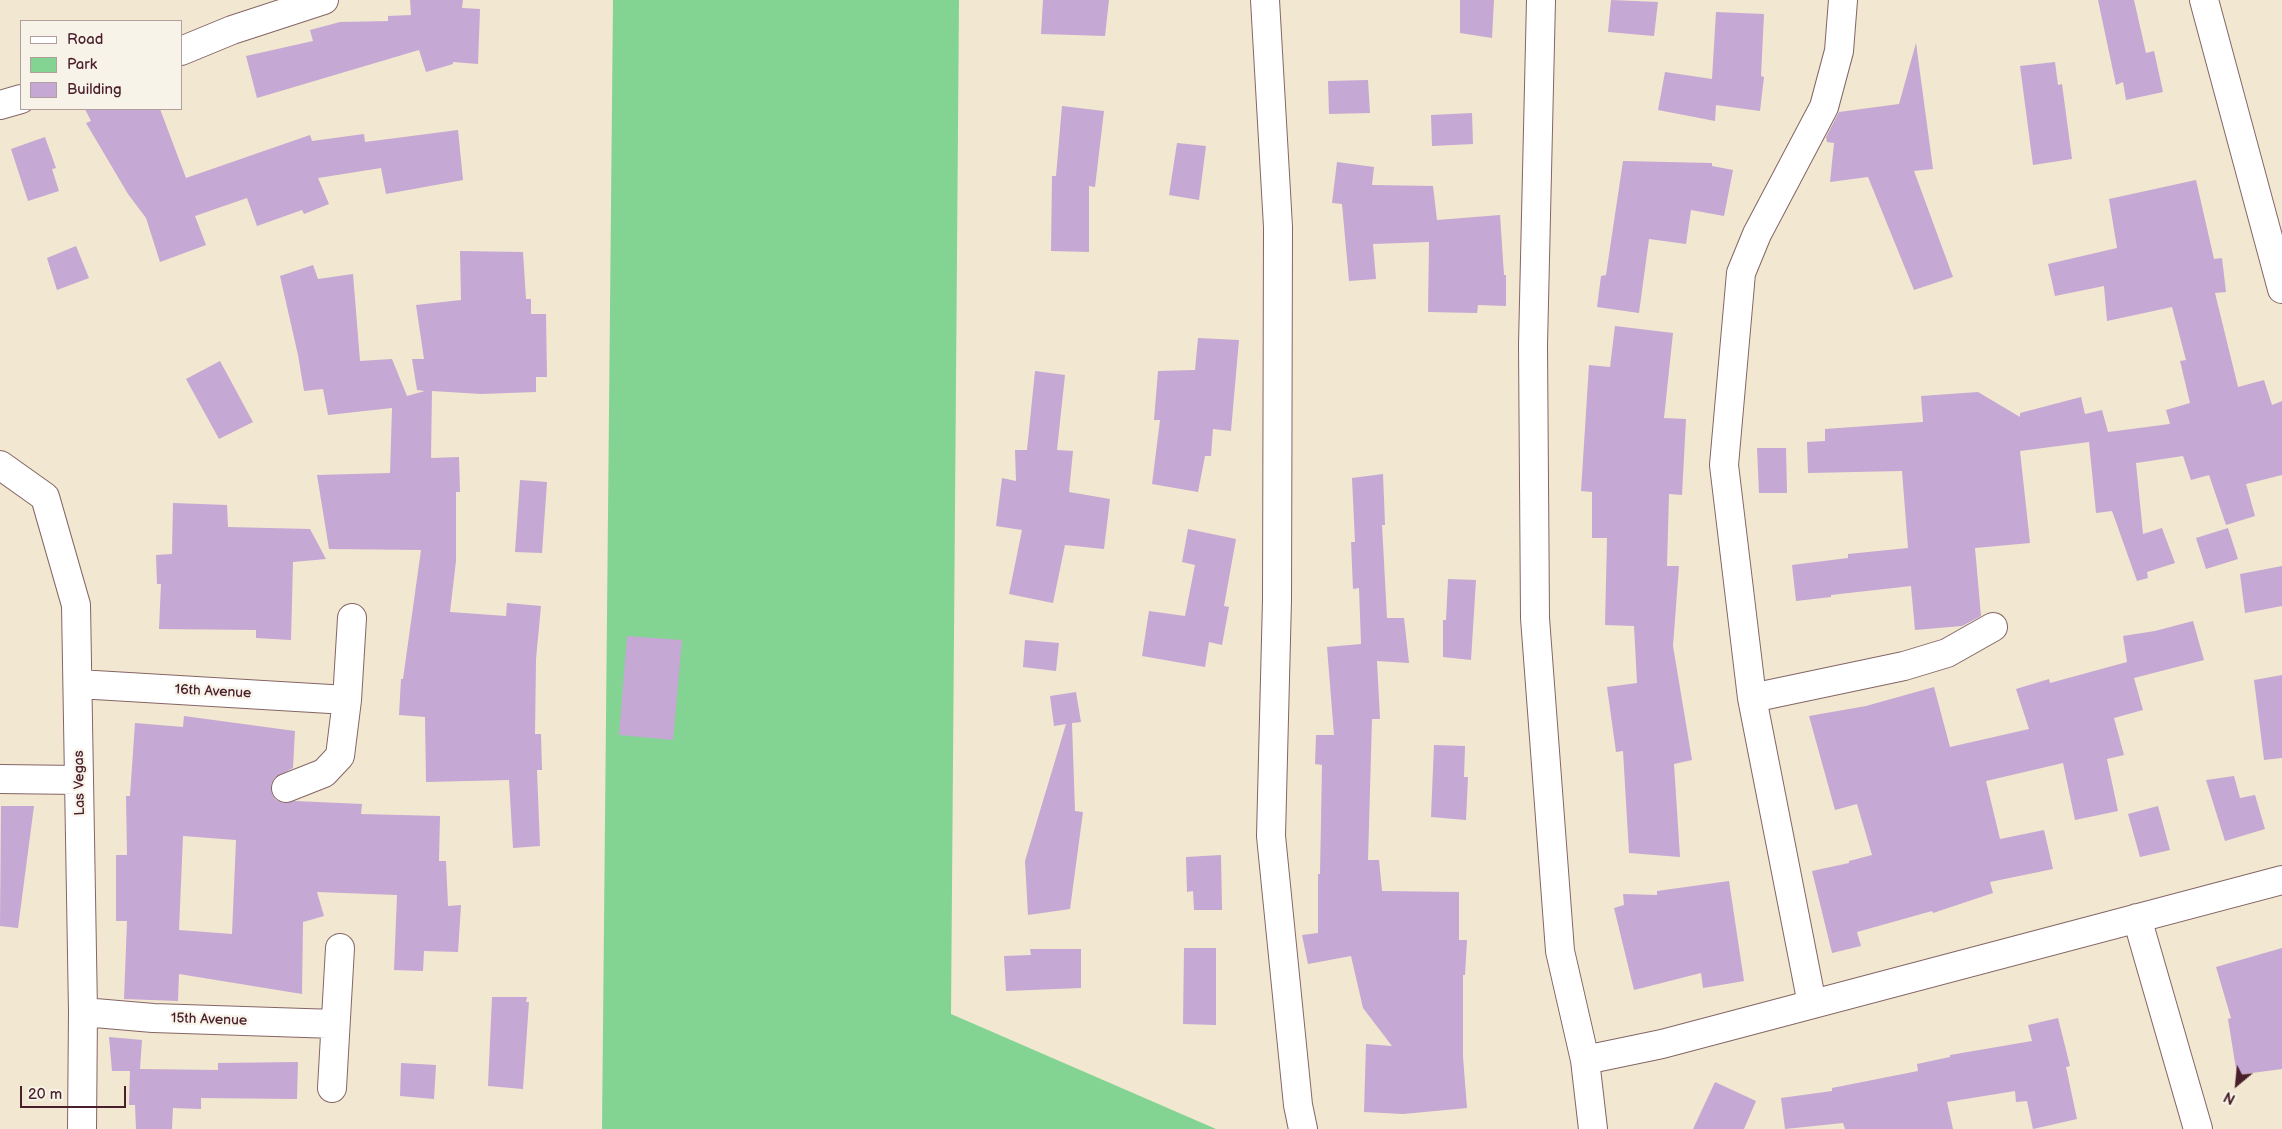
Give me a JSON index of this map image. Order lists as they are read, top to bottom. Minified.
{"streets":{"street":["16th Avenue","Las Vegas","15th Avenue"]},"crossings":[["16th Avenue","Las Vegas"],["Las Vegas","15th Avenue"]],"legend":["Road","Park","Building"],"scale_bar":"20 m","north":"bottom left"}
